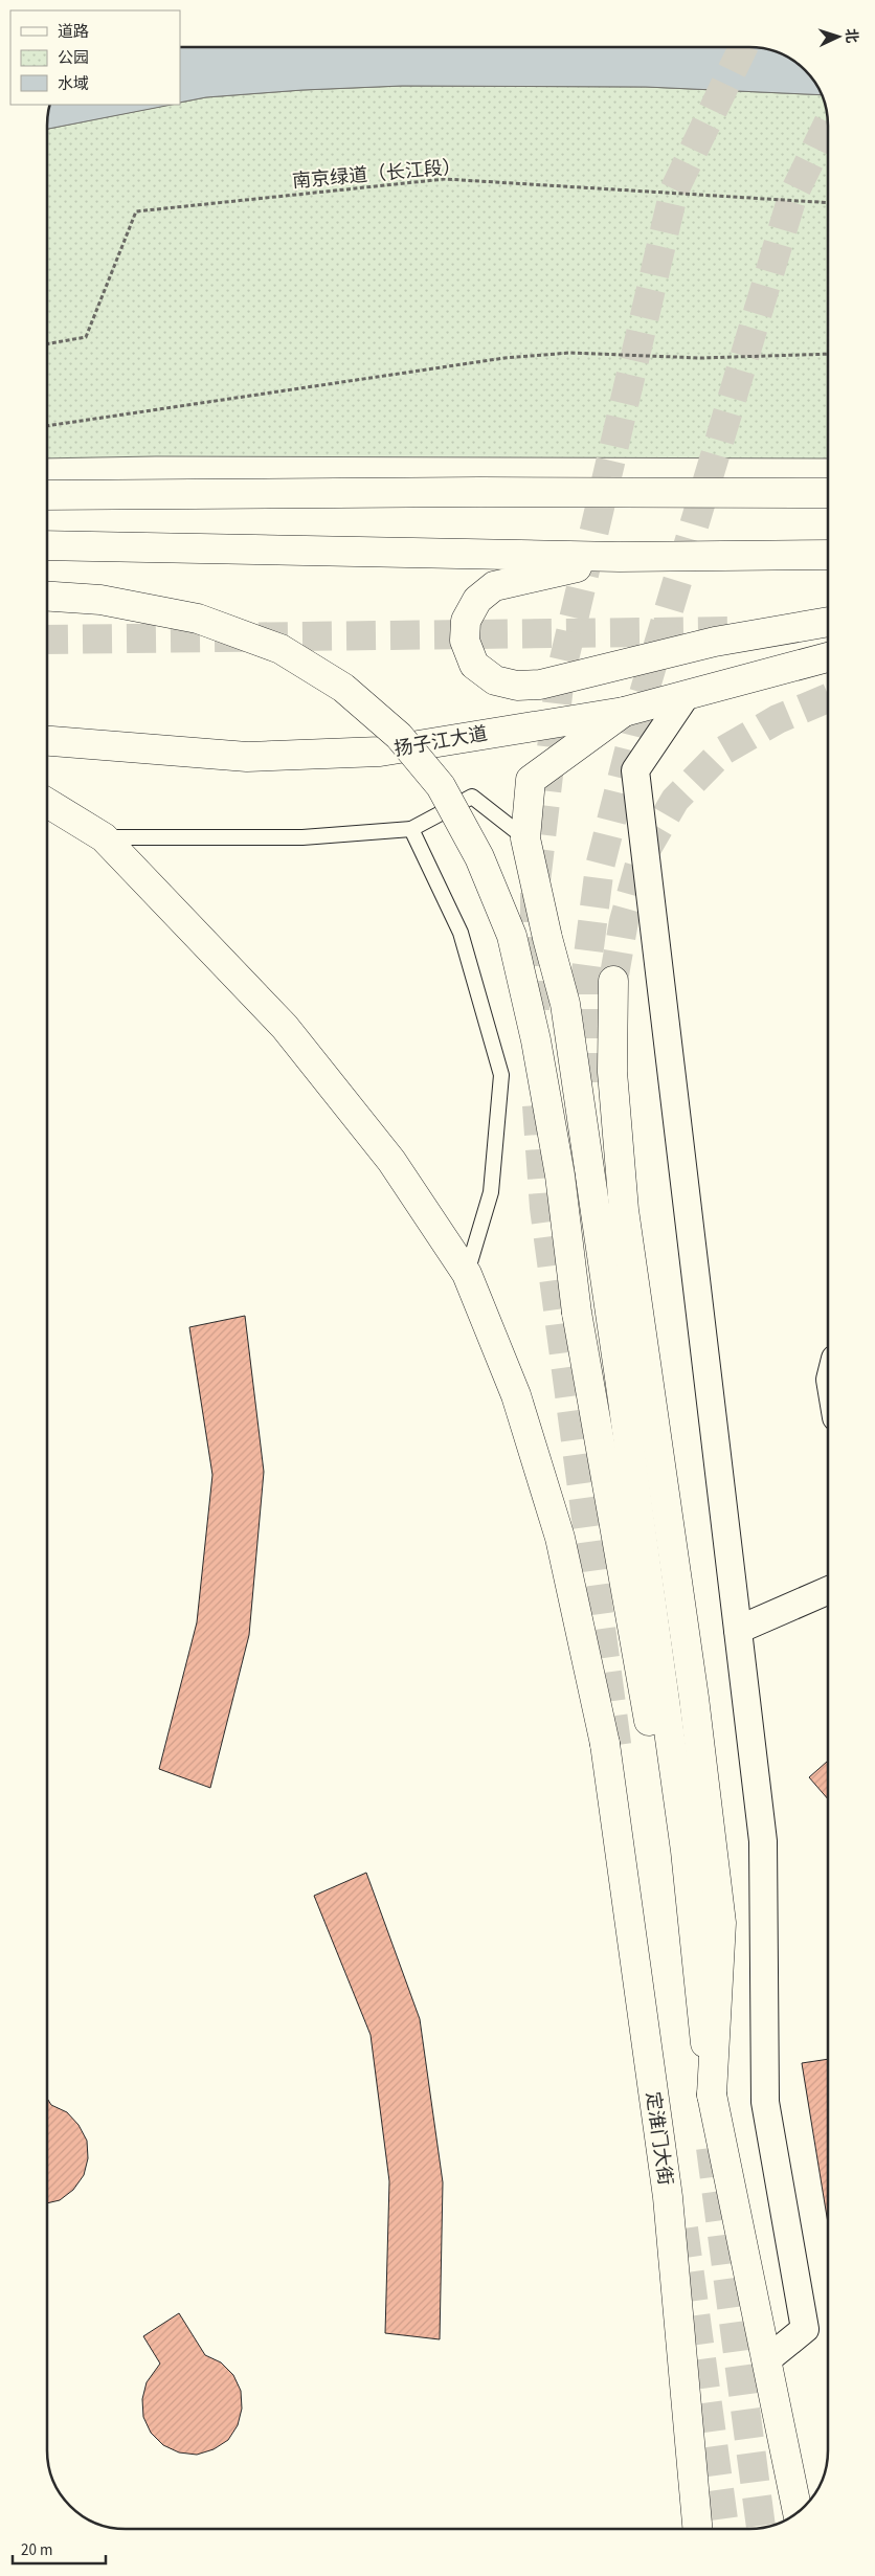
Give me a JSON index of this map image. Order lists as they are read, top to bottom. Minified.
{"streets":{"main road":["扬子江大道","定淮门大街"],"path":["南京绿道（长江段）"]},"legend":["道路","公园","水域"],"scale_bar":"20 m","north":"right"}
